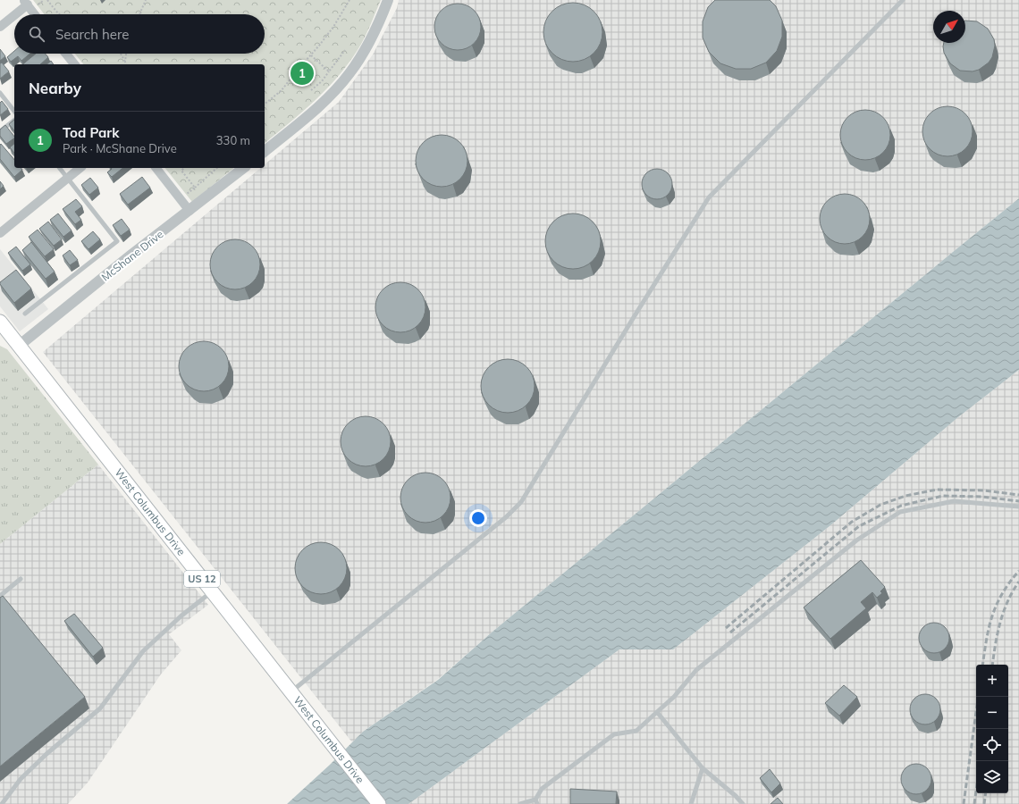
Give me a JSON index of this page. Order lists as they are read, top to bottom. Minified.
{"streets":{"main road":["West Columbus Drive","US 12"],"street":["McShane Drive"]},"crossings":[["McShane Drive","West Columbus Drive"]],"north":"top right","page":{"search":"Search here","pins":"1","heading":"Nearby","list":[{"mark":"1","name":"Tod Park","note":"Park · McShane Drive","value":"330 m"}],"map_buttons":["+","−"]}}
